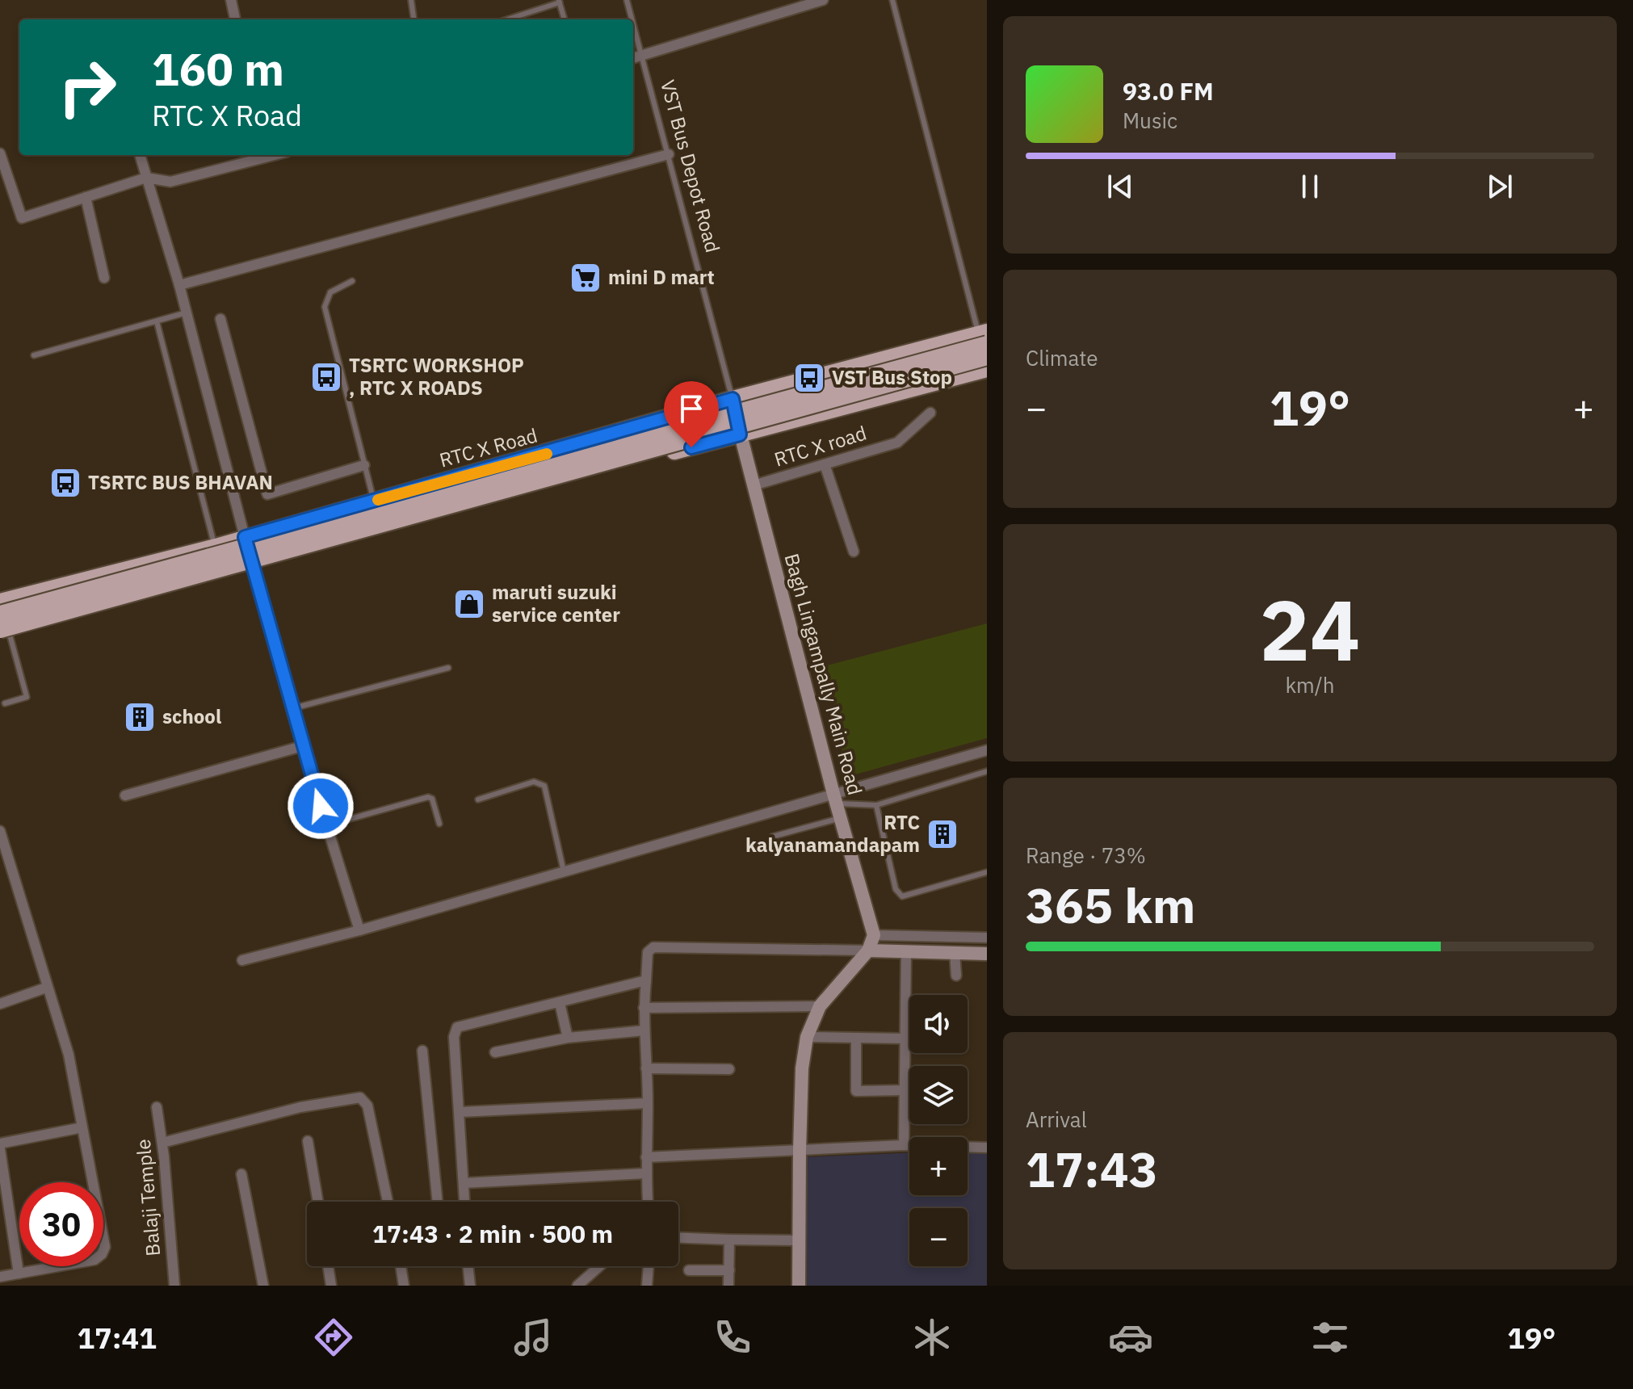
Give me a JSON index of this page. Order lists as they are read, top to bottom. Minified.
{"streets":{"main road":["RTC X Road"],"street":["RTC X road","Bagh Lingampally Main Road","Balaji Temple"],"lane":["VST Bus Depot Road"]},"crossings":[["VST Bus Depot Road","RTC X Road"],["VST Bus Depot Road","Bagh Lingampally Main Road"],["RTC X road","RTC X Road"],["RTC X road","Bagh Lingampally Main Road"],["RTC X Road","Bagh Lingampally Main Road"]],"places":{"supermarket":["mini D mart"],"bus stop":["TSRTC WORKSHOP , RTC X ROADS","VST Bus Stop","TSRTC BUS BHAVAN"],"shop":["maruti suzuki service center"],"building":["school","RTC kalyanamandapam"]},"page":{"turn":["160 m","RTC X Road"],"song":["93.0 FM","Music"],"tile":["Climate",["24","km/h"],["Range · 73%","365 km"],["Arrival","17:43"]],"heat":["−","19°","+"],"map_buttons":["+","−"],"limit":"30","trip":"17:43 · 2 min · 500 m","tabs":["17:41","19°"]}}
